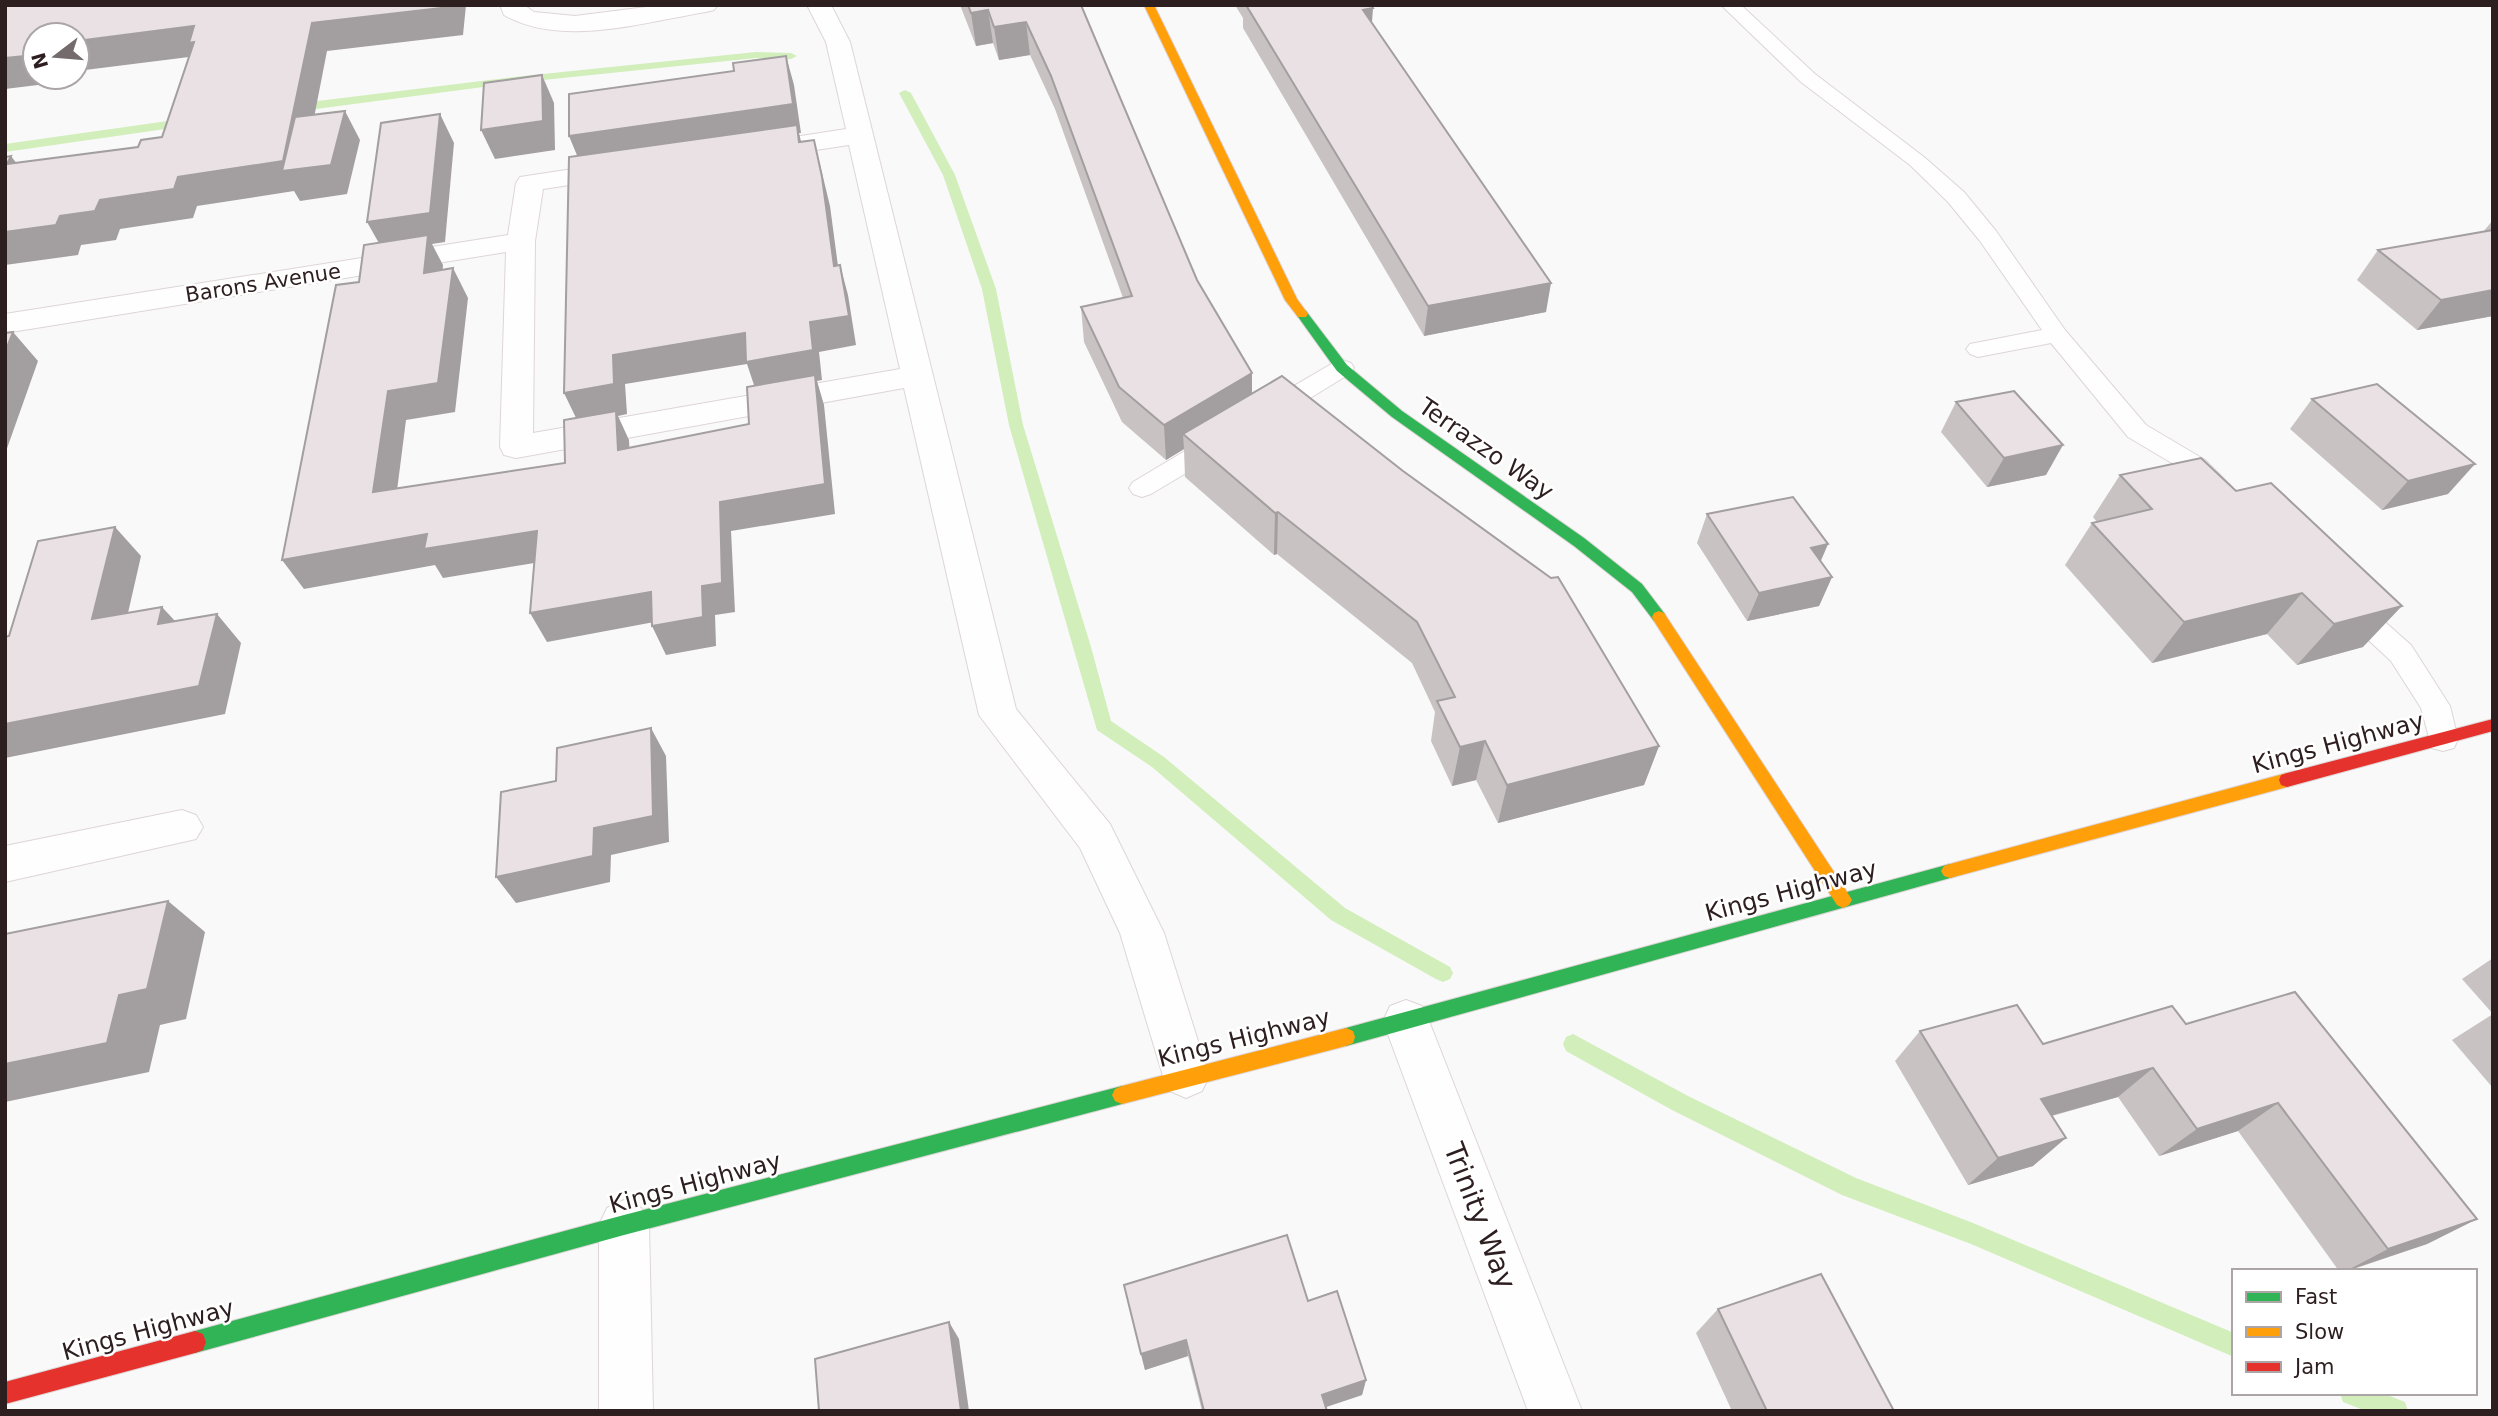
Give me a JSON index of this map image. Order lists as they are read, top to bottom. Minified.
{"streets":{"street":["Barons Avenue","Terrazzo Way","Kings Highway","Trinity Way"]},"crossings":[["Terrazzo Way","Kings Highway"],["Kings Highway","Trinity Way"]],"legend":["Fast","Slow","Jam"],"north":"left"}
